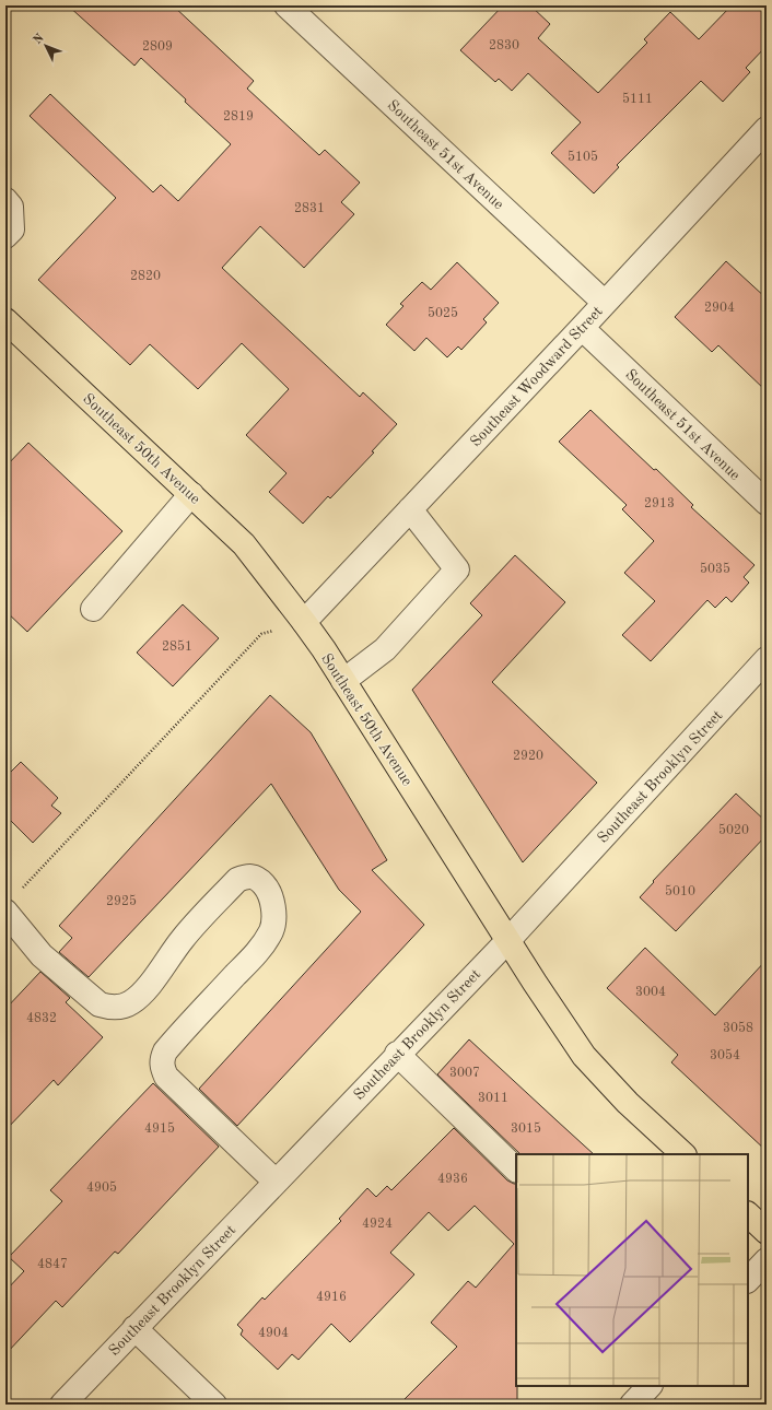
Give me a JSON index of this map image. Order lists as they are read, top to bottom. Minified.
{"streets":{"main road":["Southeast 50th Avenue"],"street":["Southeast 51st Avenue","Southeast Woodward Street","Southeast Brooklyn Street"]},"crossings":[["Southeast 51st Avenue","Southeast Woodward Street"],["Southeast Woodward Street","Southeast 50th Avenue"],["Southeast 50th Avenue","Southeast Brooklyn Street"]],"house_numbers":["2830","2809","5111","2819","5105","2831","2820","2904","5025","2913","5035","2851","2920","5020","5010","2925","3004","4832","3058","3054","3007","3011","4915","3015","4936","4905","4924","4847","4916","4904"],"north":"top left"}
